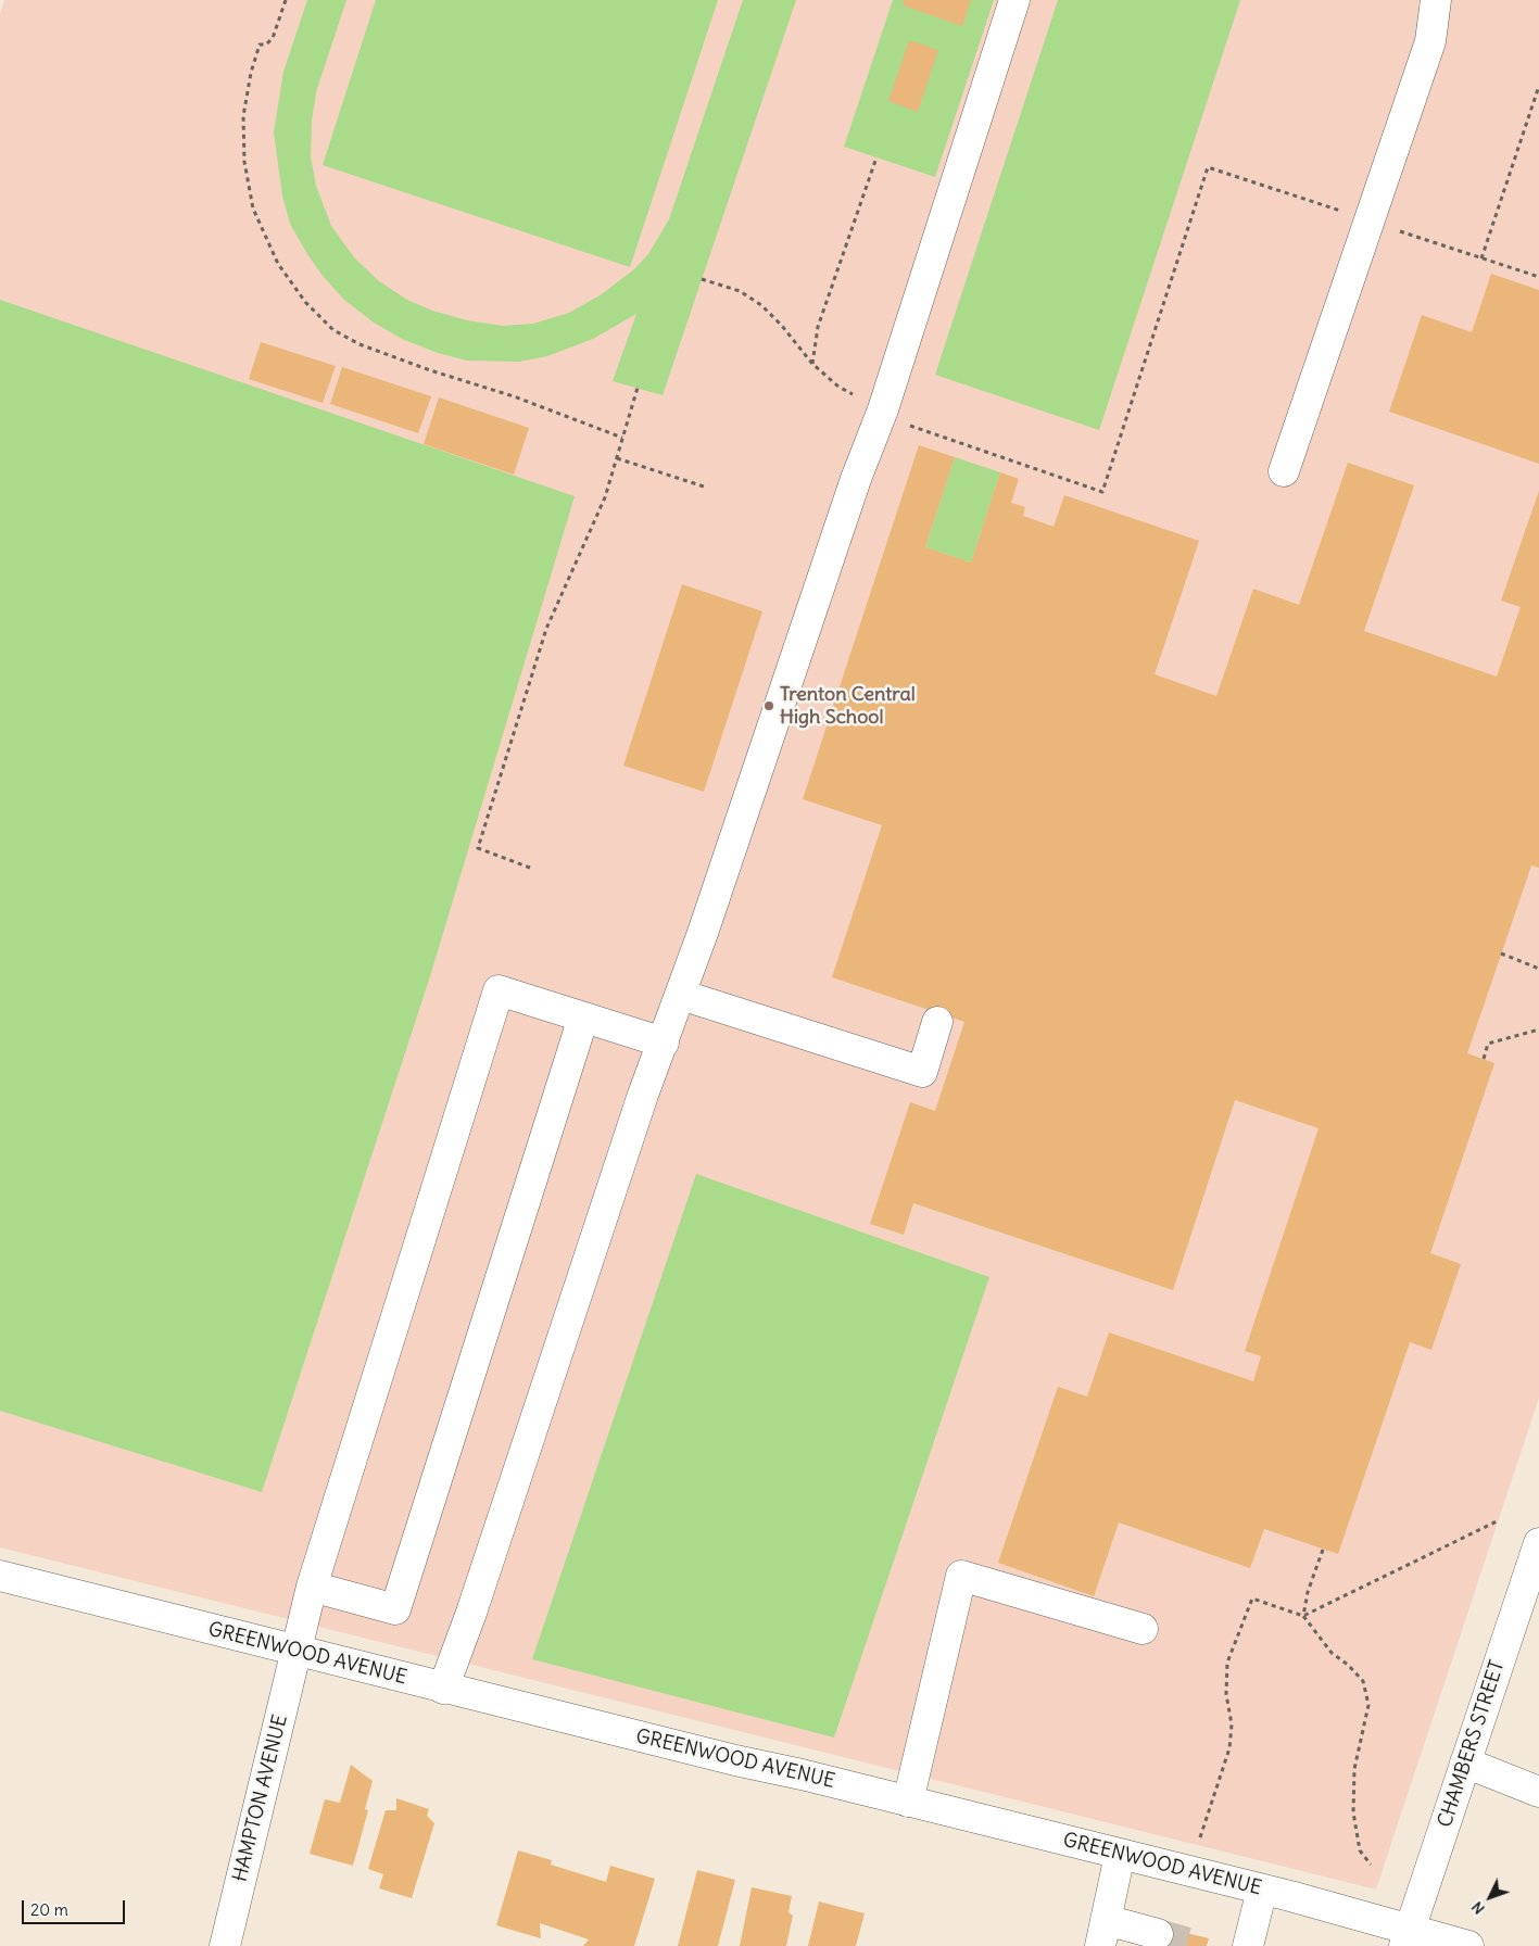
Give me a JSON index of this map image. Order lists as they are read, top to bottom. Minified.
{"streets":{"main road":["GREENWOOD AVENUE","CHAMBERS STREET","HAMPTON AVENUE"]},"crossings":[["GREENWOOD AVENUE","CHAMBERS STREET"],["GREENWOOD AVENUE","HAMPTON AVENUE"]],"places":["Trenton Central High School"],"scale_bar":"20 m","north":"bottom left"}
